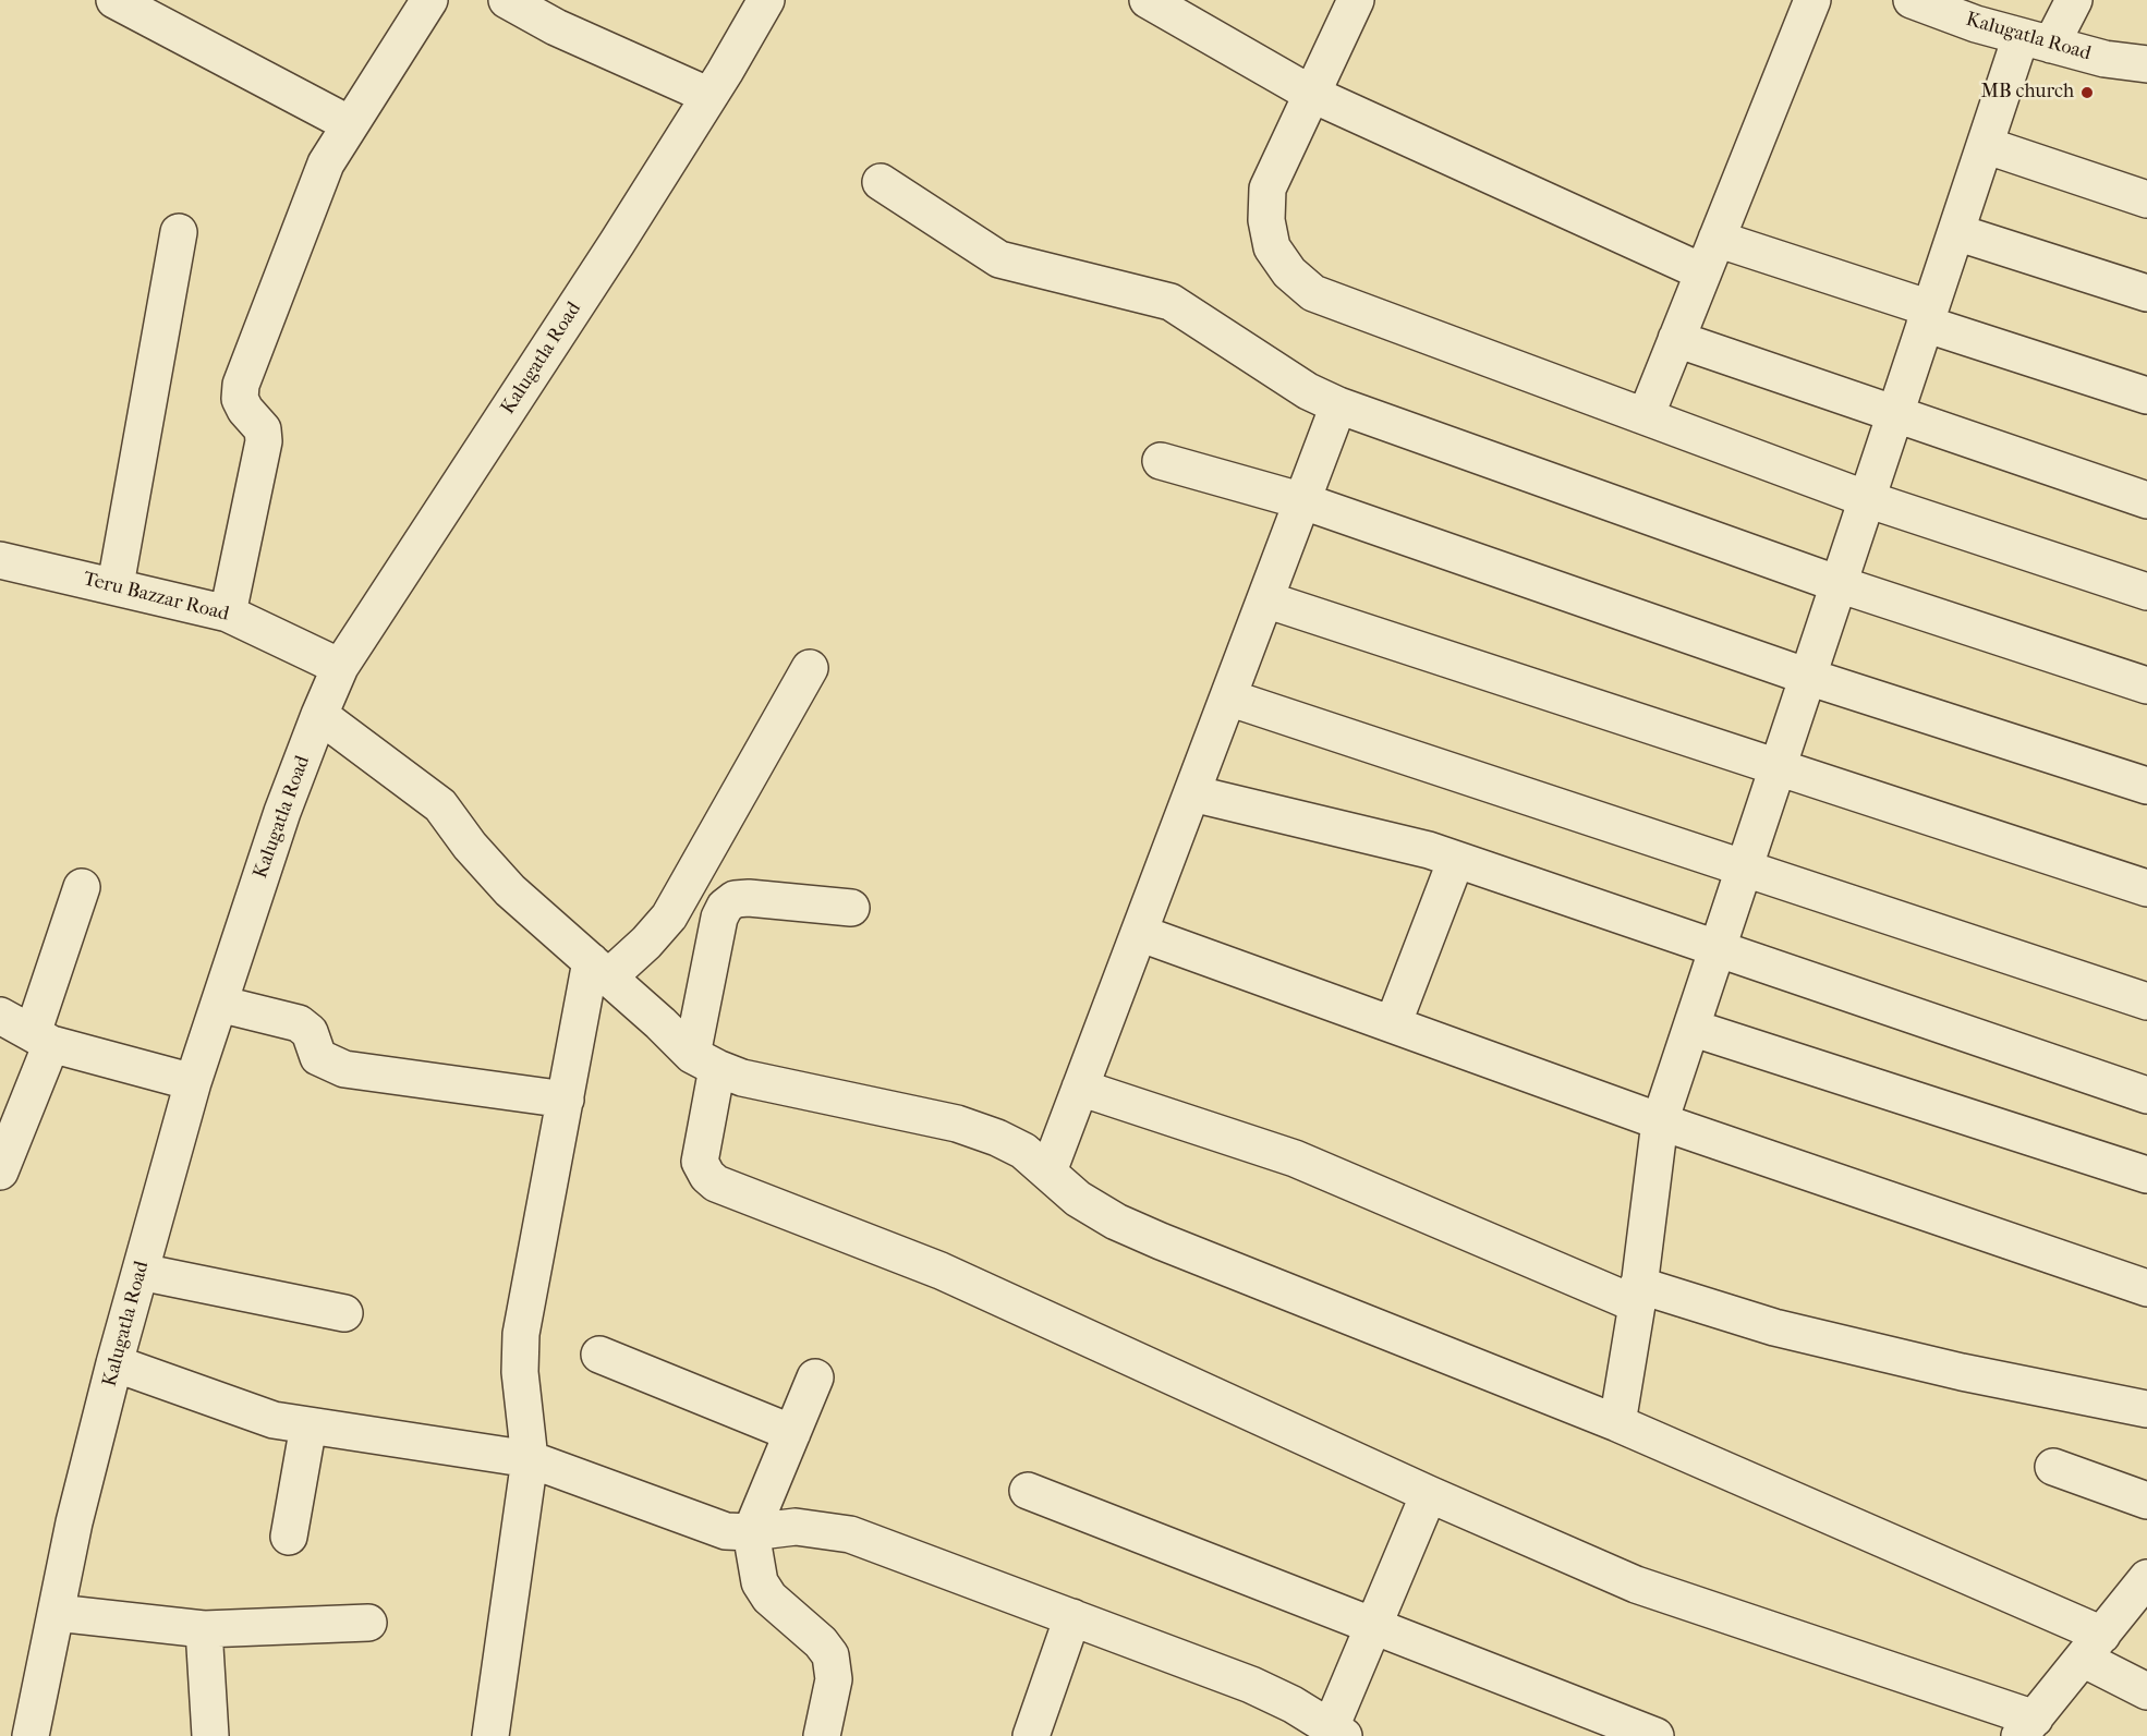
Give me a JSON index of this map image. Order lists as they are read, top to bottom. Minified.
{"streets":{"street":["Kalugatla Road","Teru Bazzar Road"]},"crossings":[["Kalugatla Road","Teru Bazzar Road"]],"places":["MB church"]}
